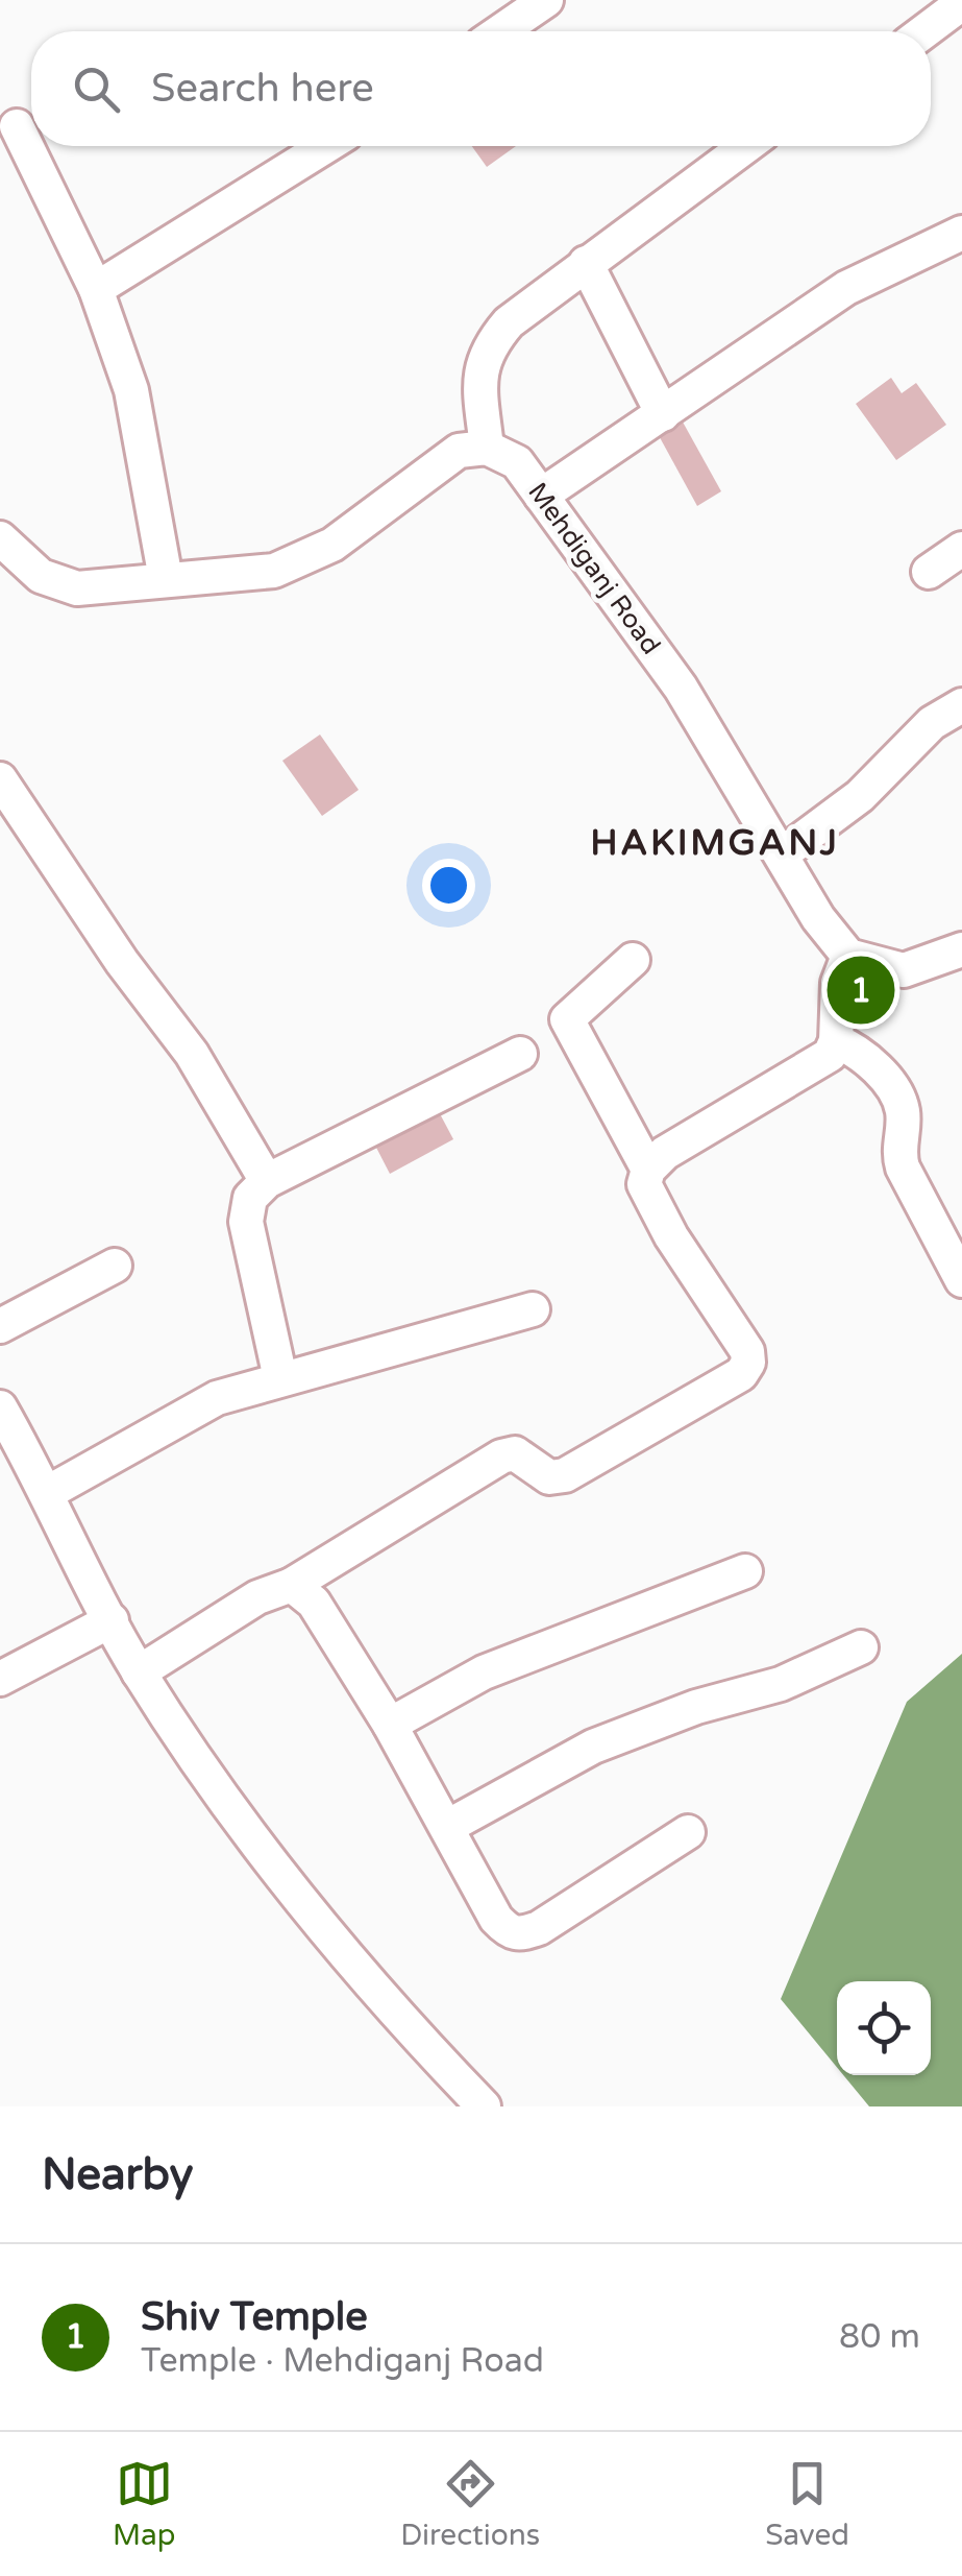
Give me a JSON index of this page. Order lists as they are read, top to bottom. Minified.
{"streets":{"street":["Mehdiganj Road"]},"districts":["HAKIMGANJ"],"page":{"search":"Search here","pins":"1","heading":"Nearby","list":[{"mark":"1","name":"Shiv Temple","note":"Temple · Mehdiganj Road","value":"80 m"}],"nav":["Map","Directions","Saved"]}}
